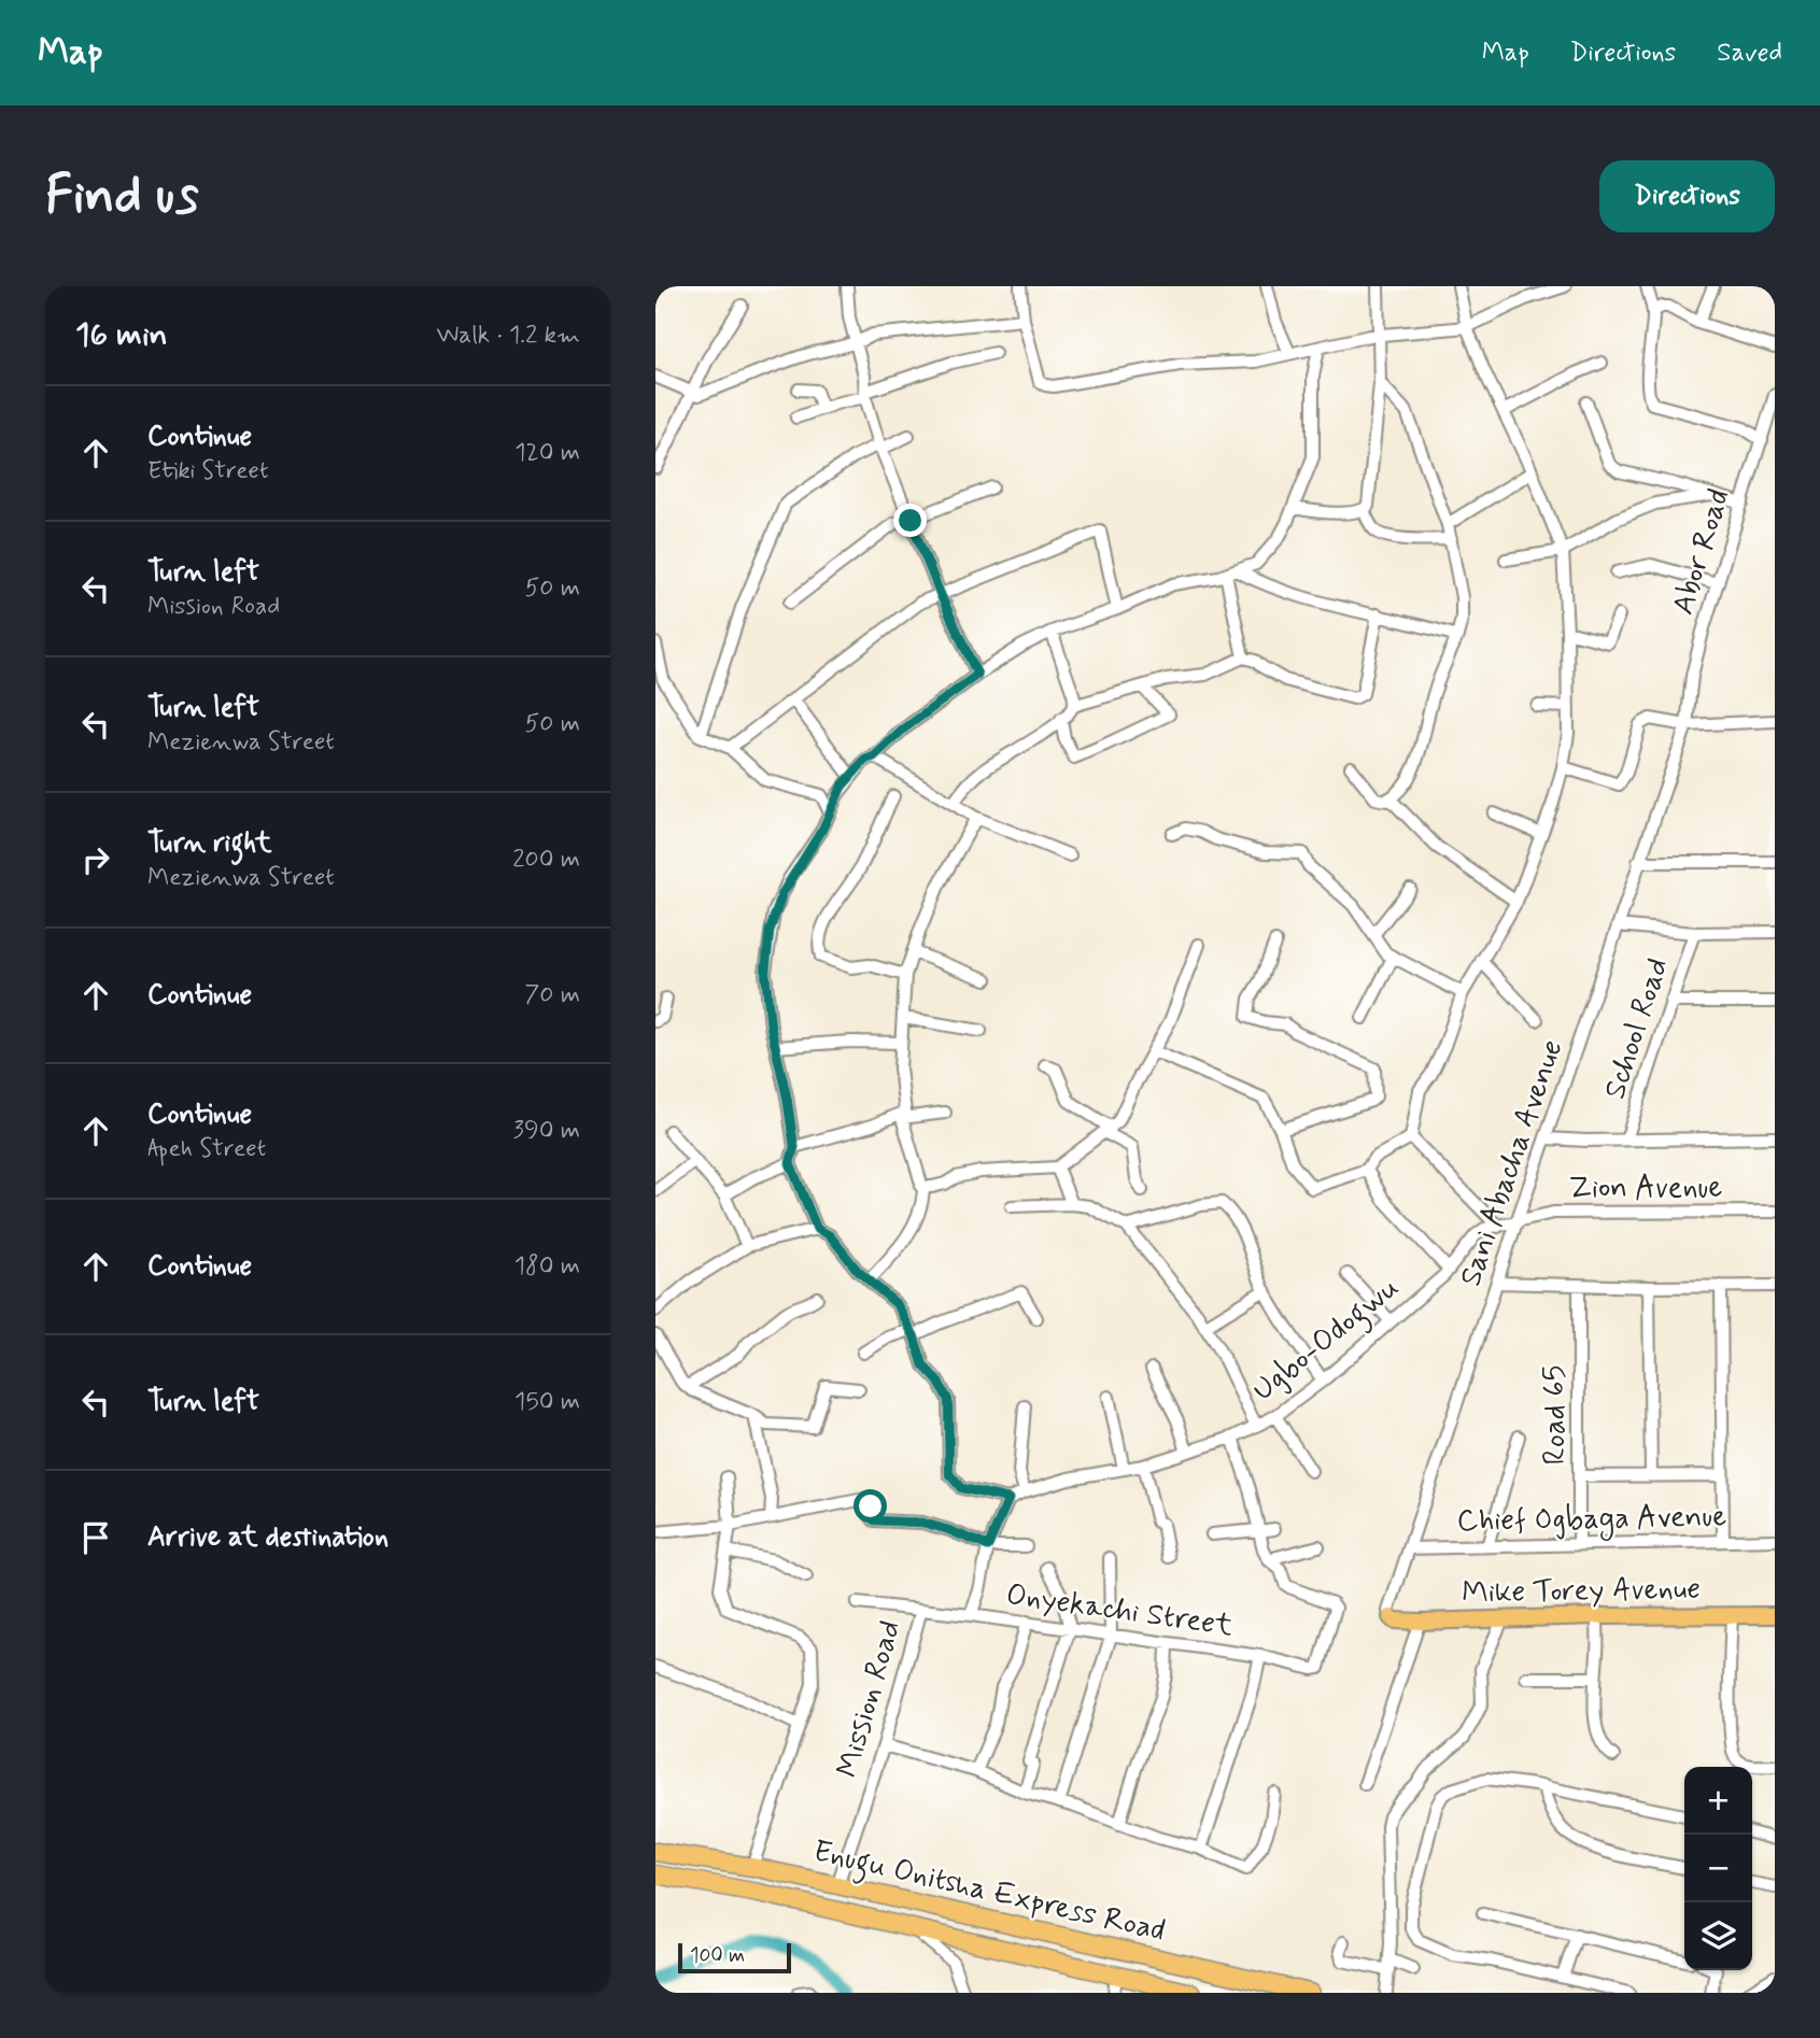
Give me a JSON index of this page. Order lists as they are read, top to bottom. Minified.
{"streets":{"highway":["Enugu Onitsha Express Road"],"main road":["Mike Torey Avenue"],"street":["Abor Road","School Road","Sani Abacha Avenue","Zion Avenue","Ugbo-Odogwu","Road 65","Chief Ogbaga Avenue","Onyekachi Street","Mission Road"]},"crossings":[["Abor Road","Sani Abacha Avenue"],["Sani Abacha Avenue","Zion Avenue"],["Sani Abacha Avenue","Ugbo-Odogwu"],["Sani Abacha Avenue","Chief Ogbaga Avenue"],["Sani Abacha Avenue","Mike Torey Avenue"],["Zion Avenue","Ugbo-Odogwu"],["Road 65","Chief Ogbaga Avenue"],["Onyekachi Street","Mission Road"],["Mission Road","Enugu Onitsha Express Road"]],"scale_bar":"100 m","page":{"header":"Map","nav":["Map","Directions","Saved"],"buttons":"Directions","title":"Find us","heading":["16 min","Walk · 1.2 km"],"list":[["Continue","Etiki Street","120 m"],["Turn left","Mission Road","50 m"],["Turn left","Mezienwa Street","50 m"],["Turn right","Mezienwa Street","200 m"],["Continue","70 m"],["Continue","Apeh Street","390 m"],["Continue","180 m"],["Turn left","150 m"],"Arrive at destination"],"map_buttons":["+","−"],"scale":"100 m"}}
